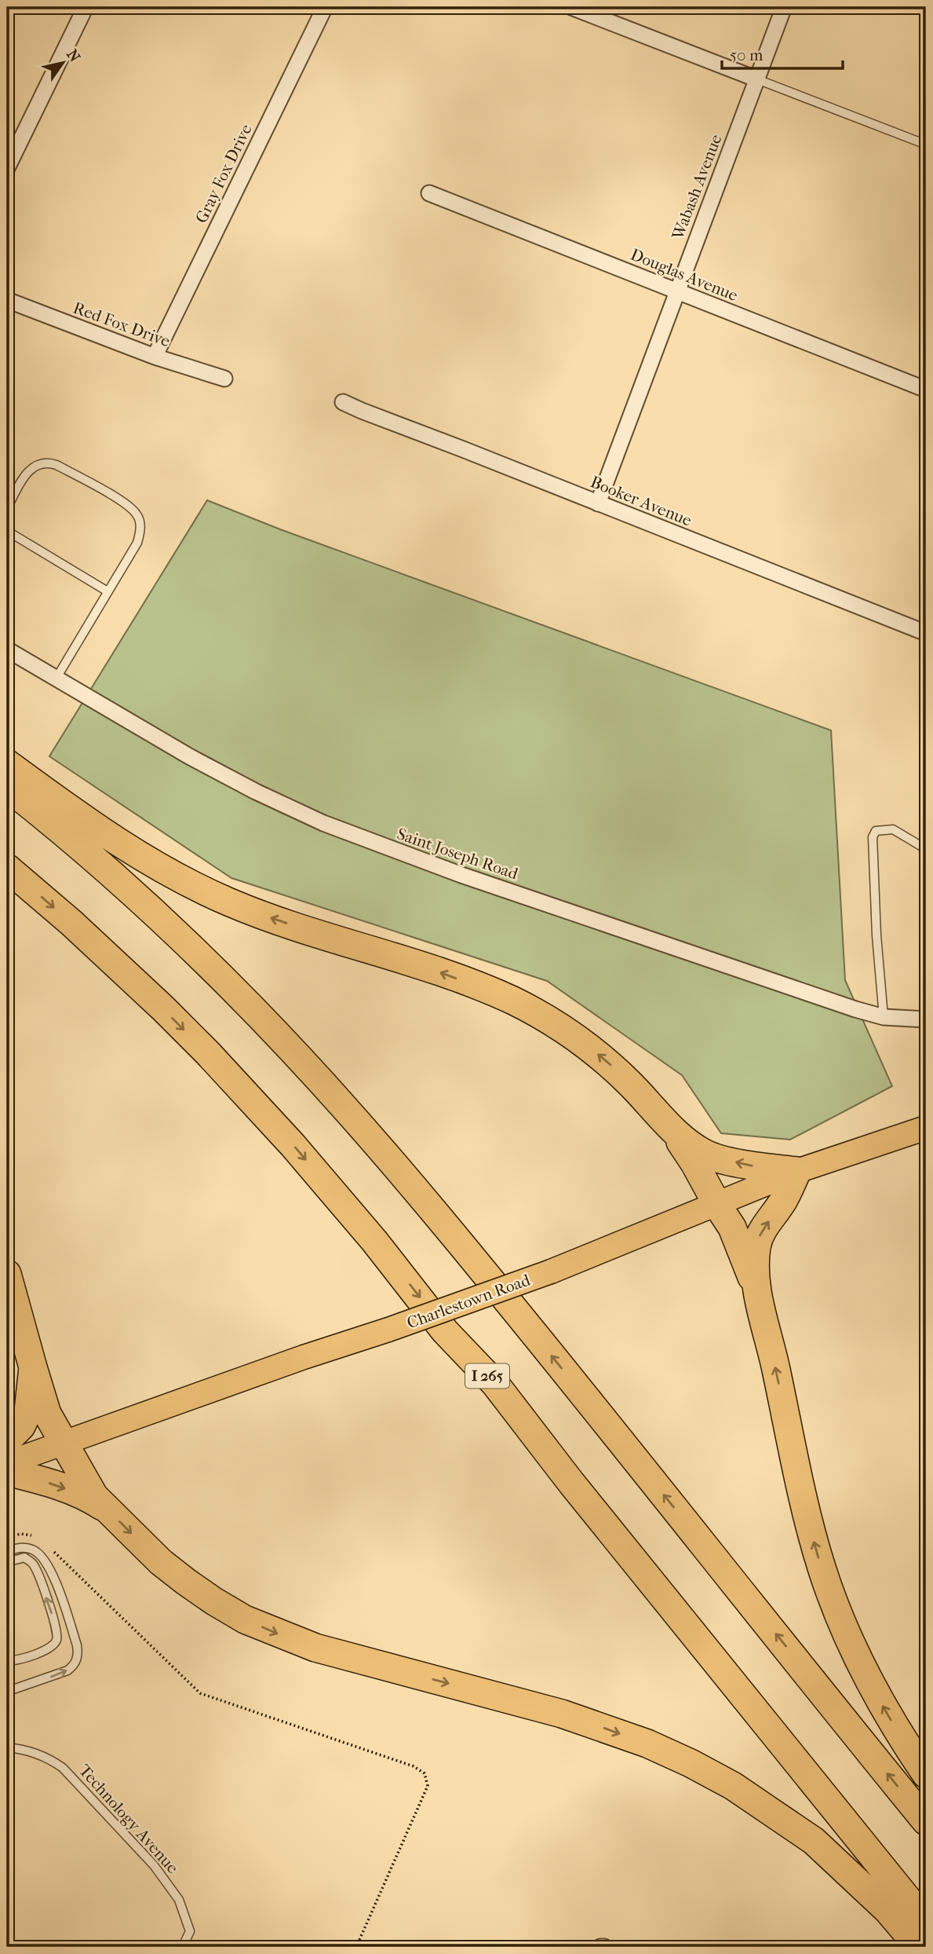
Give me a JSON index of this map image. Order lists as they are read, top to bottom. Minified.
{"streets":{"highway":["I 265"],"main road":["Charlestown Road"],"street":["Gray Fox Drive","Wabash Avenue","Douglas Avenue","Red Fox Drive","Booker Avenue","Saint Joseph Road"],"lane":["Technology Avenue"]},"crossings":[["Gray Fox Drive","Red Fox Drive"],["Wabash Avenue","Douglas Avenue"],["Wabash Avenue","Booker Avenue"]],"scale_bar":"50 m","north":"top right"}
